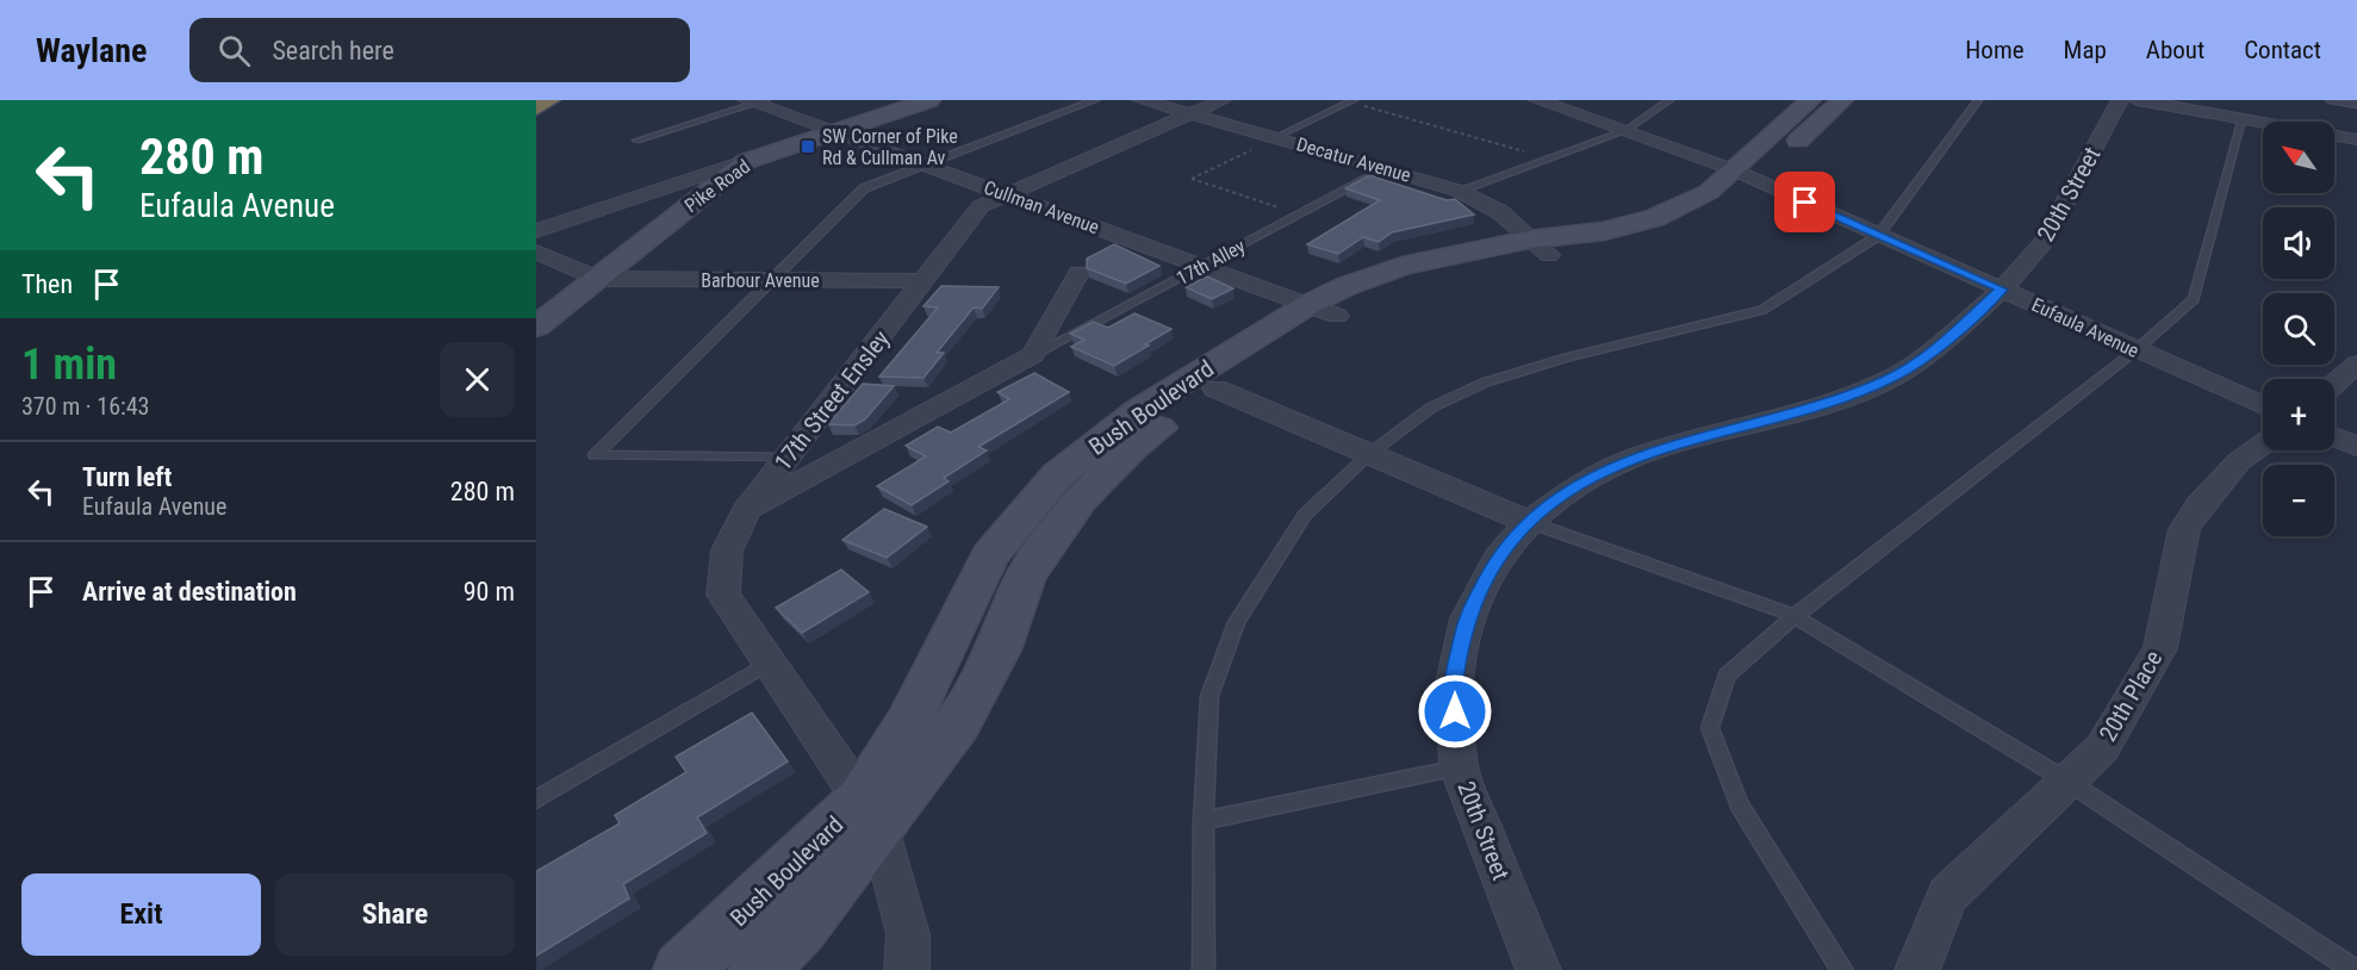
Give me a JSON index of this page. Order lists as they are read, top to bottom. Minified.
{"streets":{"main road":["Pike Road","Bush Boulevard"],"street":["Decatur Avenue","20th Street","Cullman Avenue","17th Alley","Barbour Avenue","Eufaula Avenue","17th Street Ensley","20th Place"]},"crossings":[["Decatur Avenue","17th Alley"],["Decatur Avenue","17th Street Ensley"],["Decatur Avenue","Bush Boulevard"],["Pike Road","Cullman Avenue"],["Pike Road","Barbour Avenue"],["20th Street","Eufaula Avenue"],["Cullman Avenue","17th Alley"],["Cullman Avenue","17th Street Ensley"],["Cullman Avenue","Bush Boulevard"],["17th Alley","17th Street Ensley"],["Barbour Avenue","17th Street Ensley"],["Eufaula Avenue","Bush Boulevard"],["17th Street Ensley","Bush Boulevard"]],"places":{"transit":["SW Corner of Pike Rd & Cullman Av"]},"north":"top left","page":{"header":"Waylane","search":"Search here","nav":["Home","Map","About","Contact"],"turn":["280 m","Eufaula Avenue"],"map_buttons":["+","−"],"then":"Then","heading":["1 min","370 m · 16:43"],"list":[{"name":"Turn left","note":"Eufaula Avenue","value":"280 m"},{"name":"Arrive at destination","value":"90 m"}],"buttons":["Exit","Share"]}}
